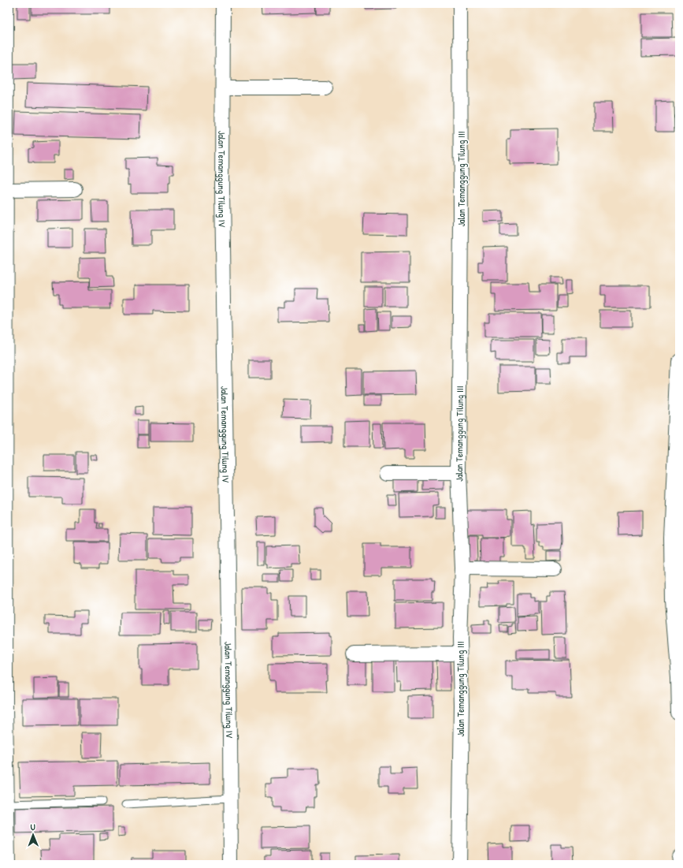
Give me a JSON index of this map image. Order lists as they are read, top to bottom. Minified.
{"streets":{"street":["Jalan Temanggung Tilung IV","Jalan Temanggung Tilung III"]},"north":"top"}
